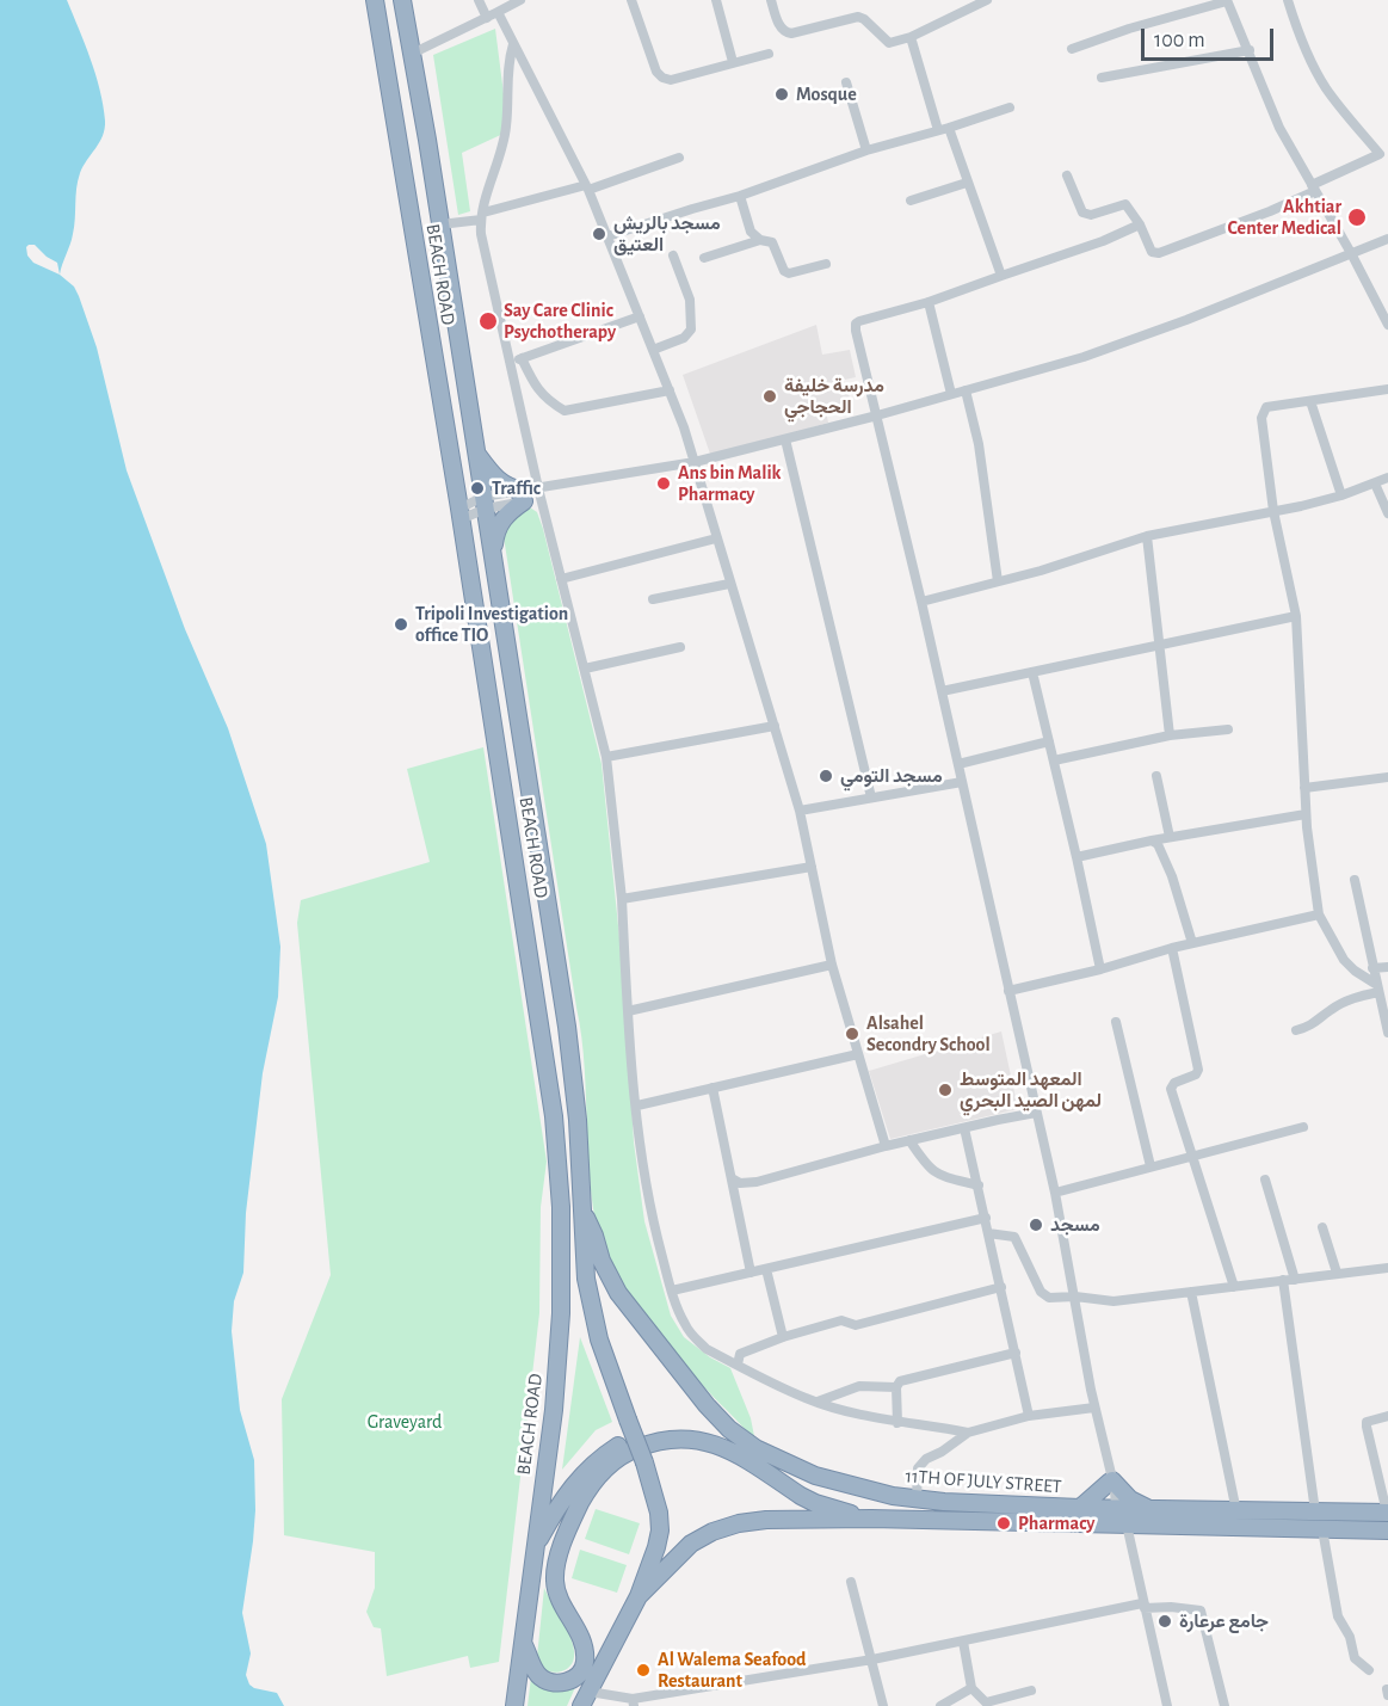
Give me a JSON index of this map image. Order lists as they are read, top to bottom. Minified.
{"streets":{"highway":["BEACH ROAD","11TH OF JULY STREET"]},"crossings":[["BEACH ROAD","11TH OF JULY STREET"]],"parks":["Graveyard"],"places":["Mosque","Akhtiar Center Medical","مسجد بالريش العتيق","Say Care Clinic Psychotherapy","مدرسة خليفة الحجاجي","Ans bin Malik Pharmacy","Traffic","Tripoli Investigation office TIO","مسجد التومي","Alsahel Secondry School","المعهد المتوسط لمهن الصيد البحري","مسجد","Pharmacy","جامع عرعارة","Al Walema Seafood Restaurant"],"scale_bar":"100 m"}
